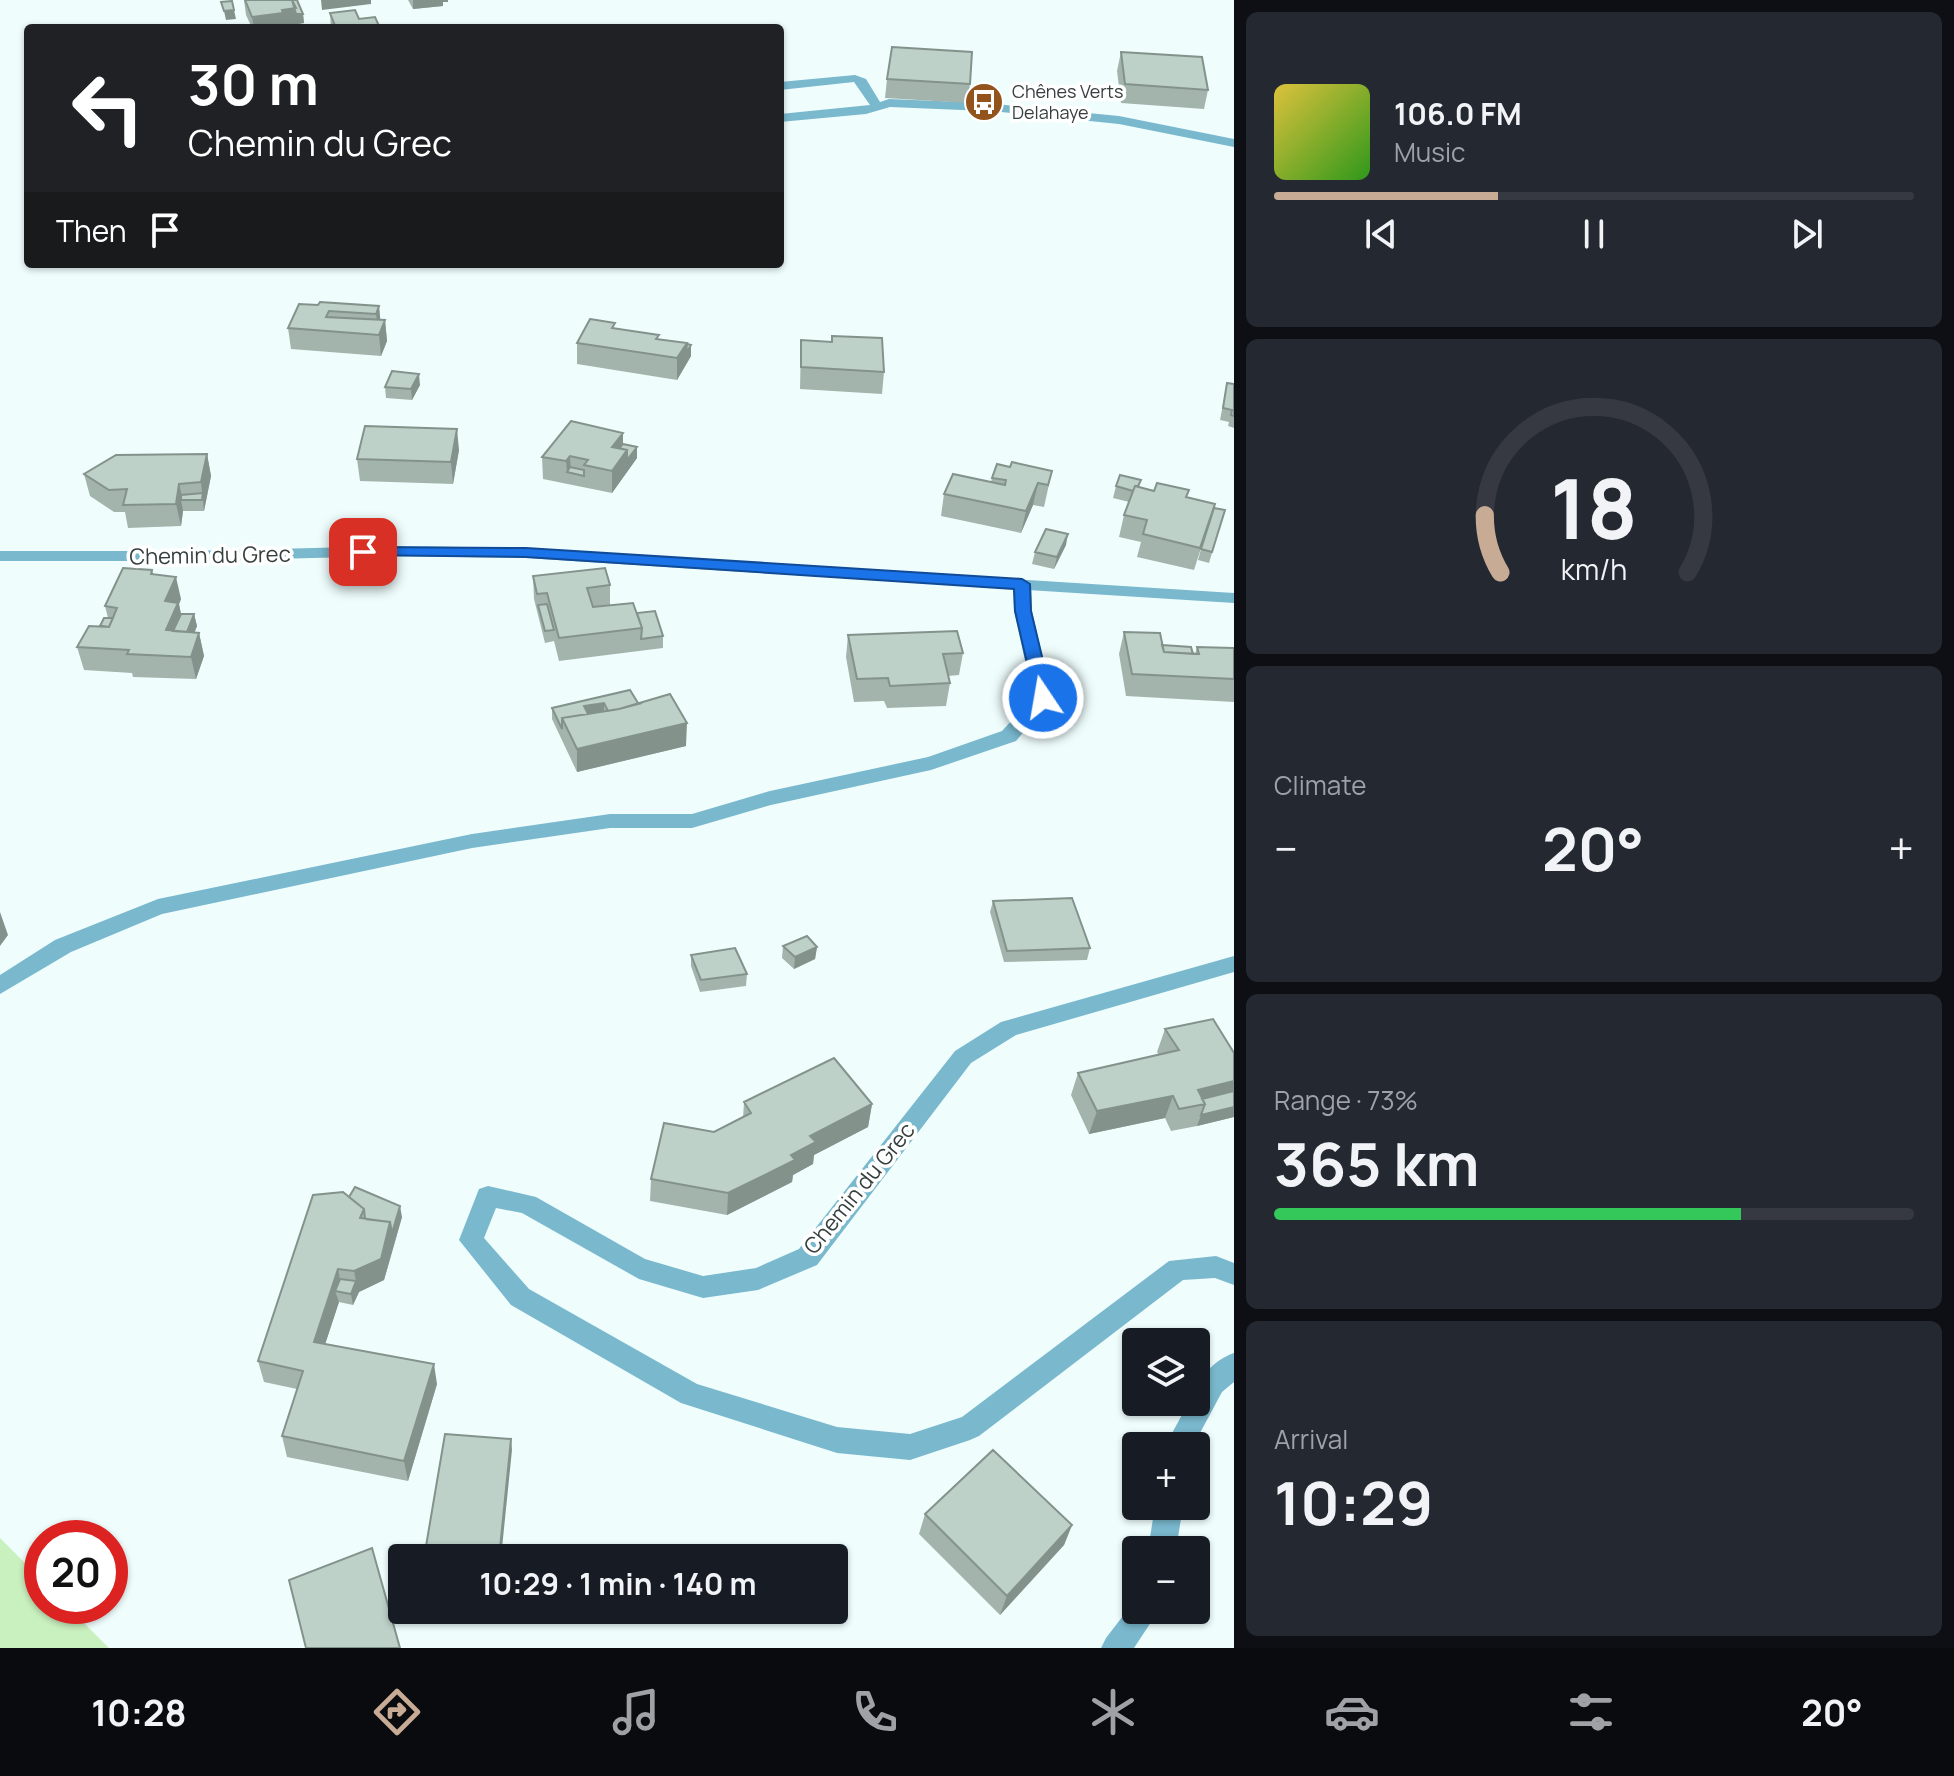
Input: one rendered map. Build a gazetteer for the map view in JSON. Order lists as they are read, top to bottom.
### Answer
{
  "streets": {
    "street": ["Chemin du Grec"]
  },
  "places": {
    "bus stop": ["Chênes Verts Delahaye"]
  },
  "page": {
    "turn": ["30 m", "Chemin du Grec"],
    "song": ["106.0 FM", "Music"],
    "then": "Then",
    "tile": [
      "Climate",
      ["Range · 73%", "365 km"],
      ["Arrival", "10:29"]
    ],
    "heat": ["−", "20°", "+"],
    "map_buttons": ["+", "−"],
    "limit": "20",
    "trip": "10:29 · 1 min · 140 m",
    "tabs": ["10:28", "20°"],
    "gauge": ["18", "km/h"]
  }
}
